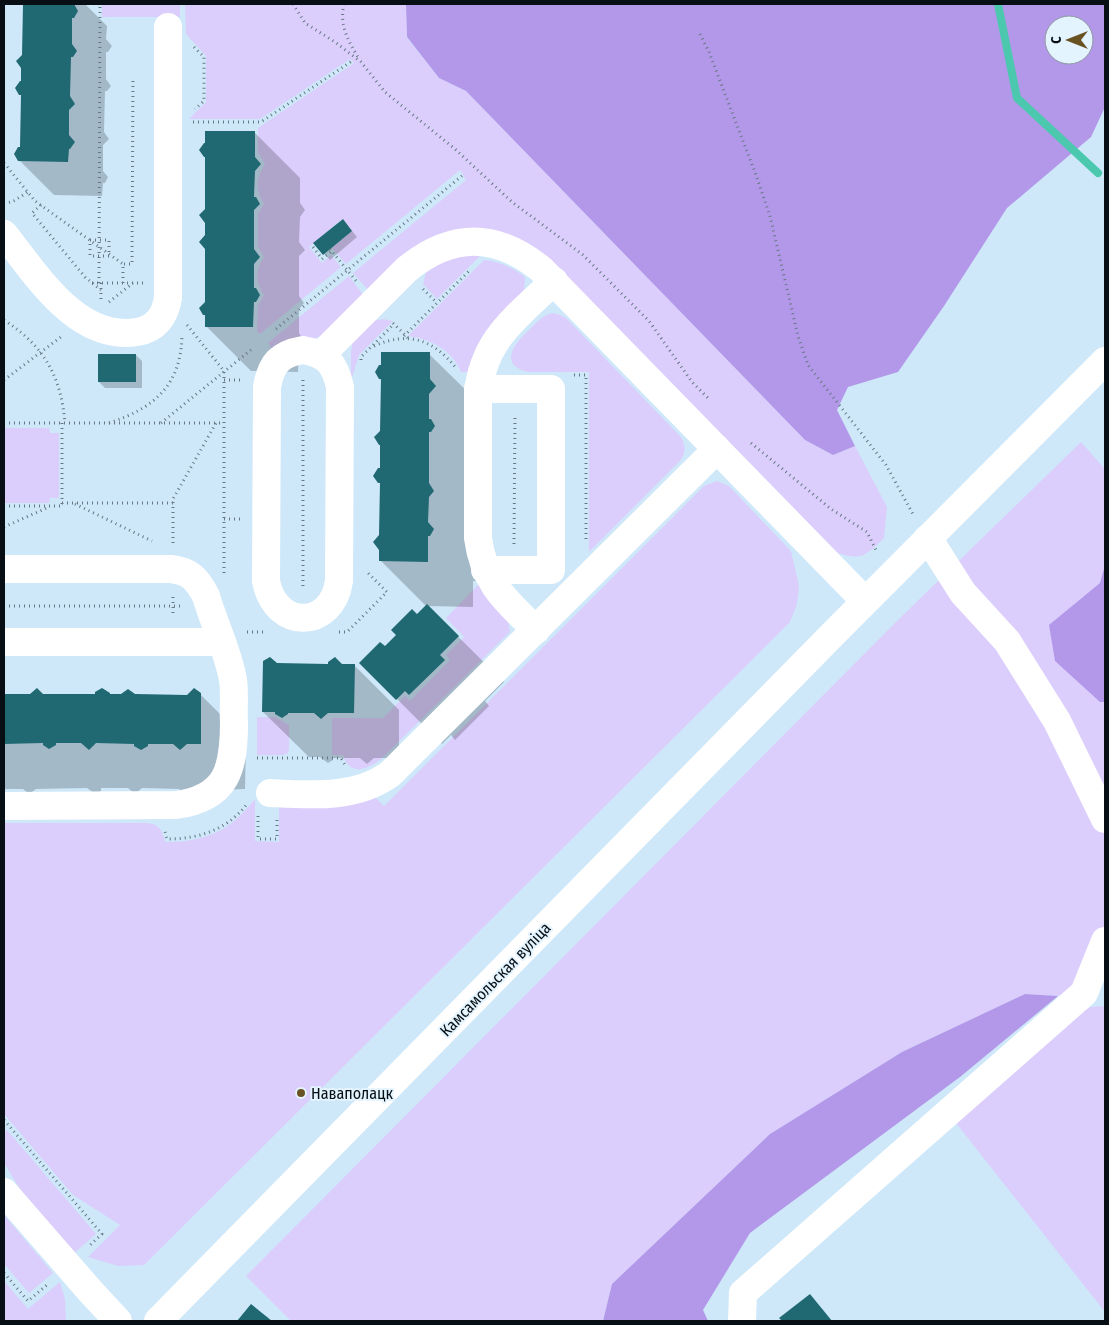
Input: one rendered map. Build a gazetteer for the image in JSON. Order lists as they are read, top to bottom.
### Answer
{
  "streets": {
    "main road": ["Камсамольская вуліца"]
  },
  "places": ["Наваполацк"],
  "north": "left"
}
